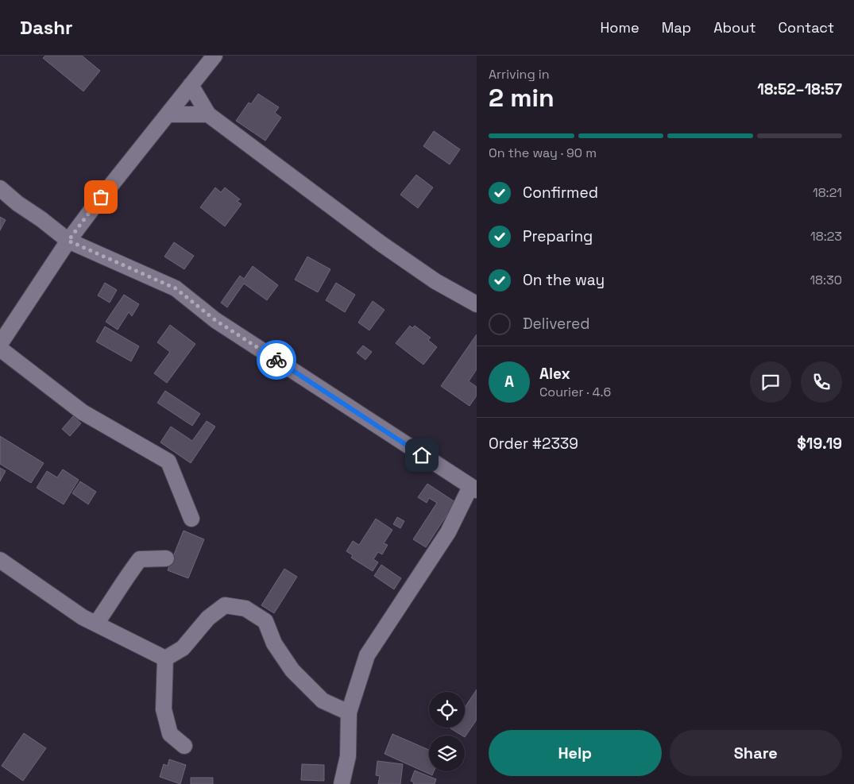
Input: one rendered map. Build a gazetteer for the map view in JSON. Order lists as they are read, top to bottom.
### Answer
{
  "page": {
    "header": "Dashr",
    "nav": [
      "Home",
      "Map",
      "About",
      "Contact"
    ],
    "heading": ["2 min", "Arriving in", "18:52–18:57"],
    "panel": [
      "Alex",
      "Courier · 4.6",
      "Order #2339",
      "$19.19"
    ],
    "bar": "On the way · 90 m",
    "list": [
      ["Confirmed", "18:21"],
      ["Preparing", "18:23"],
      ["On the way", "18:30"],
      "Delivered"
    ],
    "round": "A",
    "buttons": ["Help", "Share"]
  }
}
